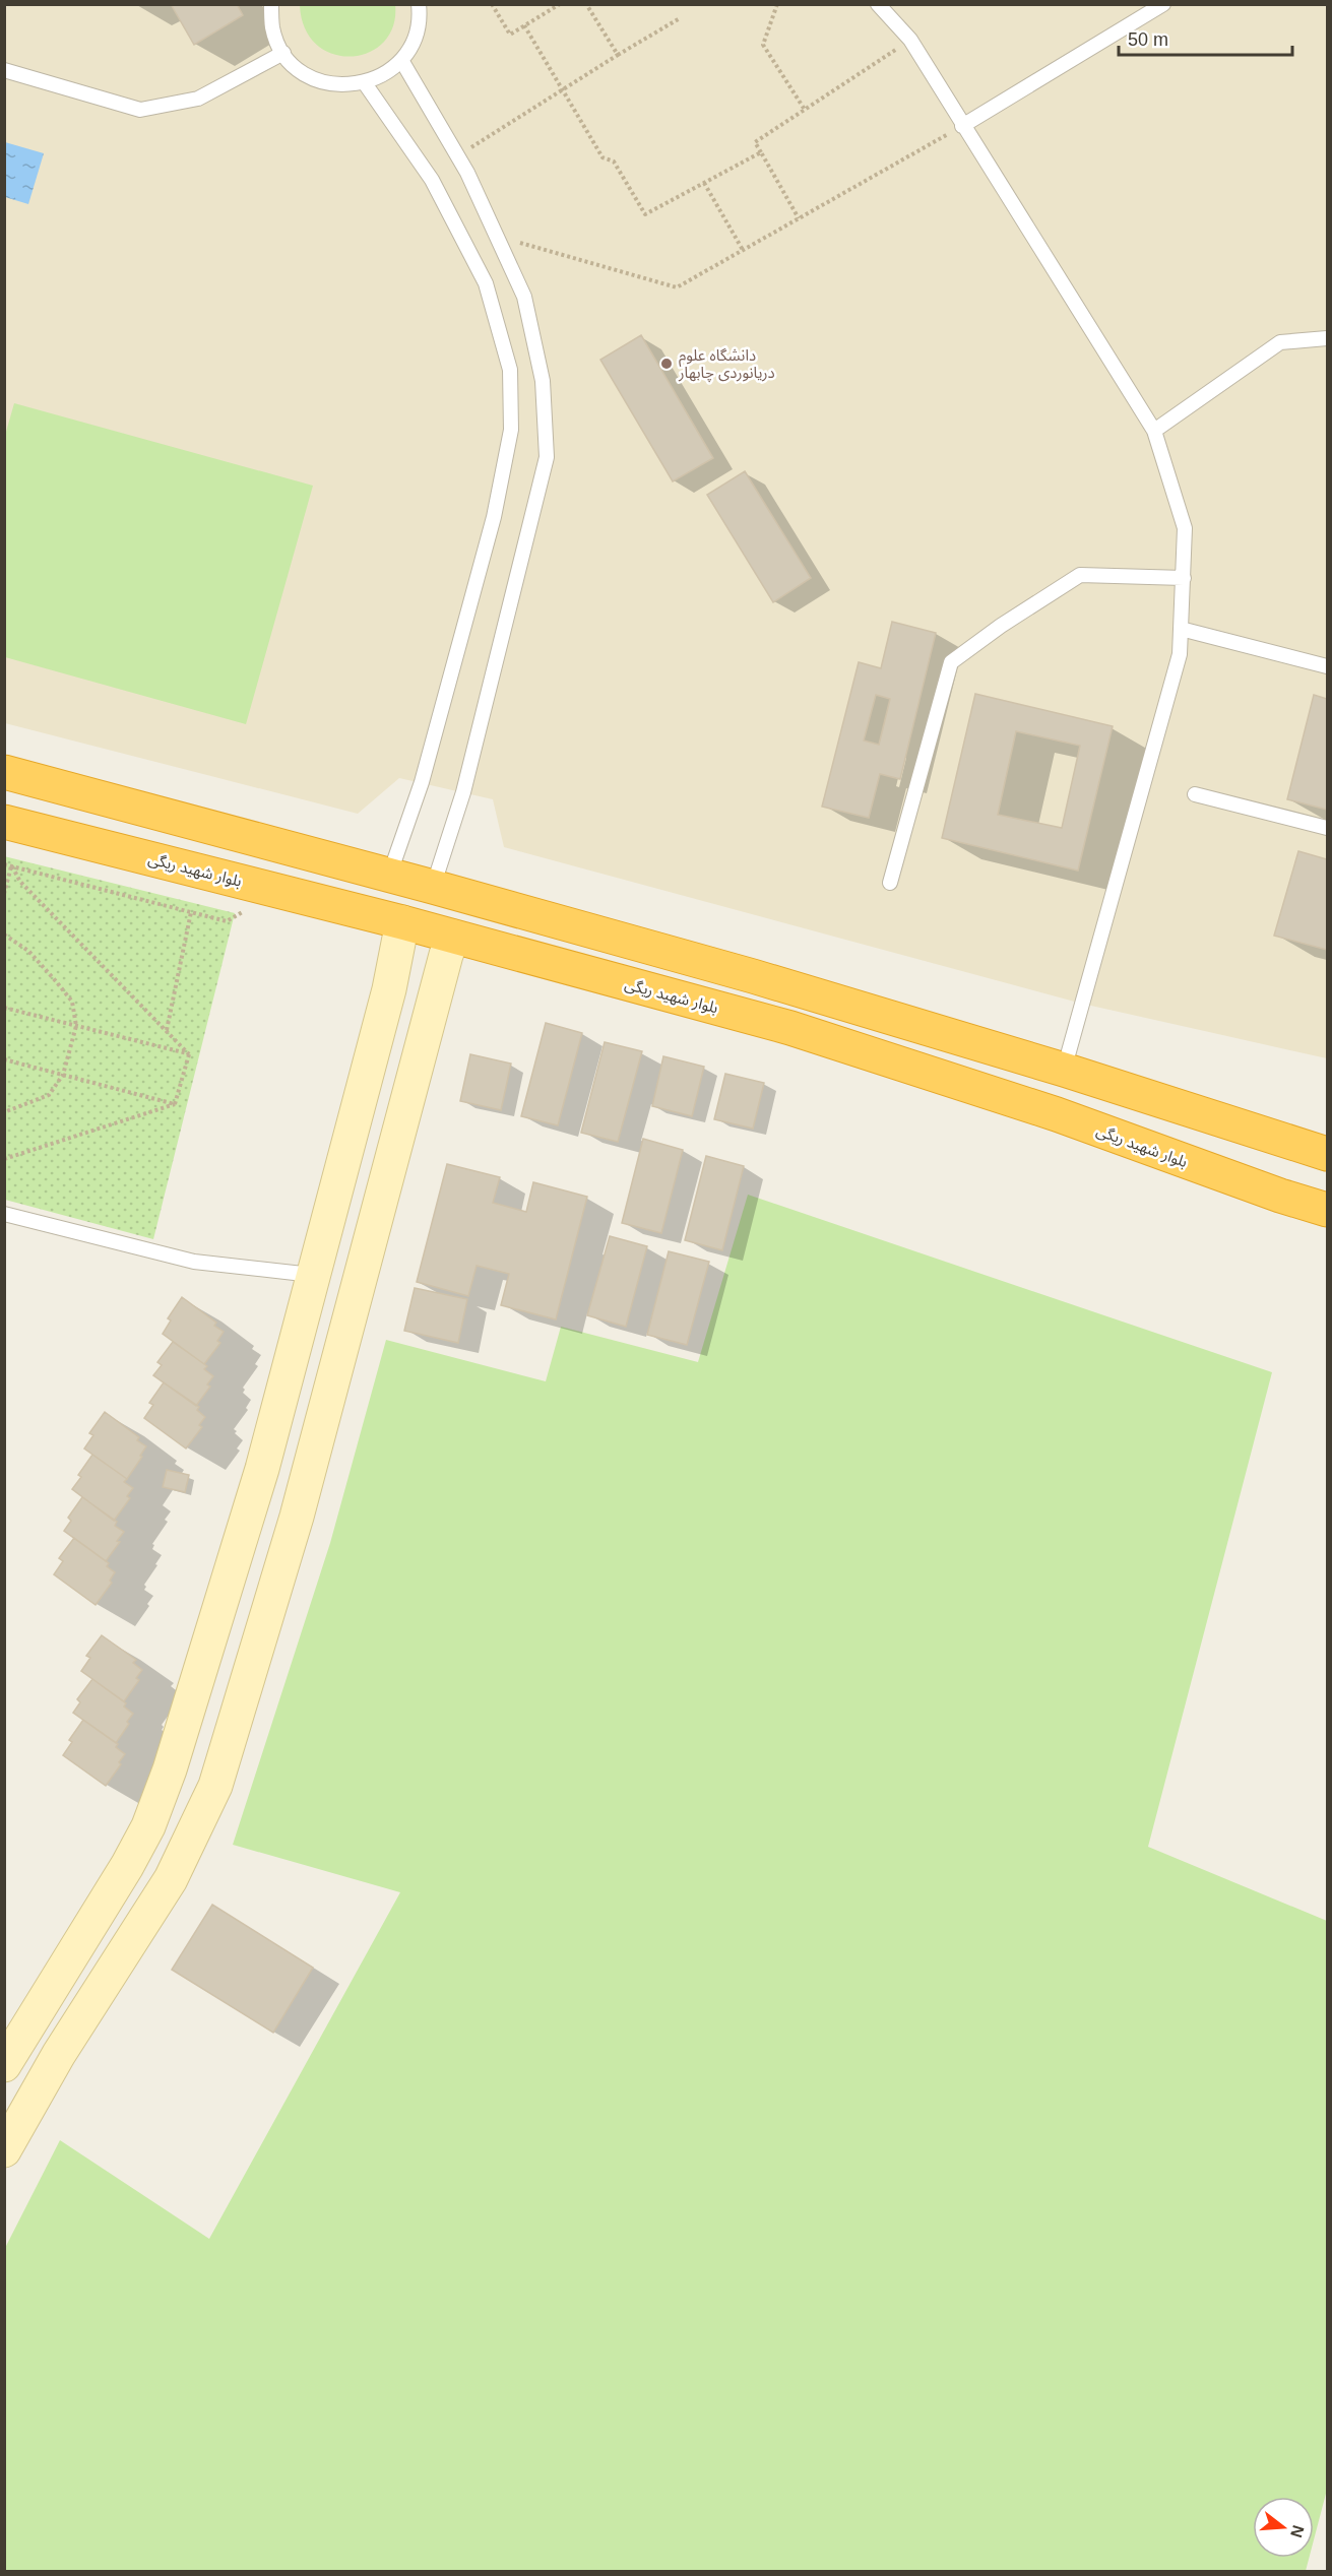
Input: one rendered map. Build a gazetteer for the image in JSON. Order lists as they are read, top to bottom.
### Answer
{
  "streets": {
    "highway": ["بلوار شهید ریگی"]
  },
  "places": ["دانشگاه علوم دریانوردی چابهار"],
  "scale_bar": "50 m",
  "north": "right"
}
